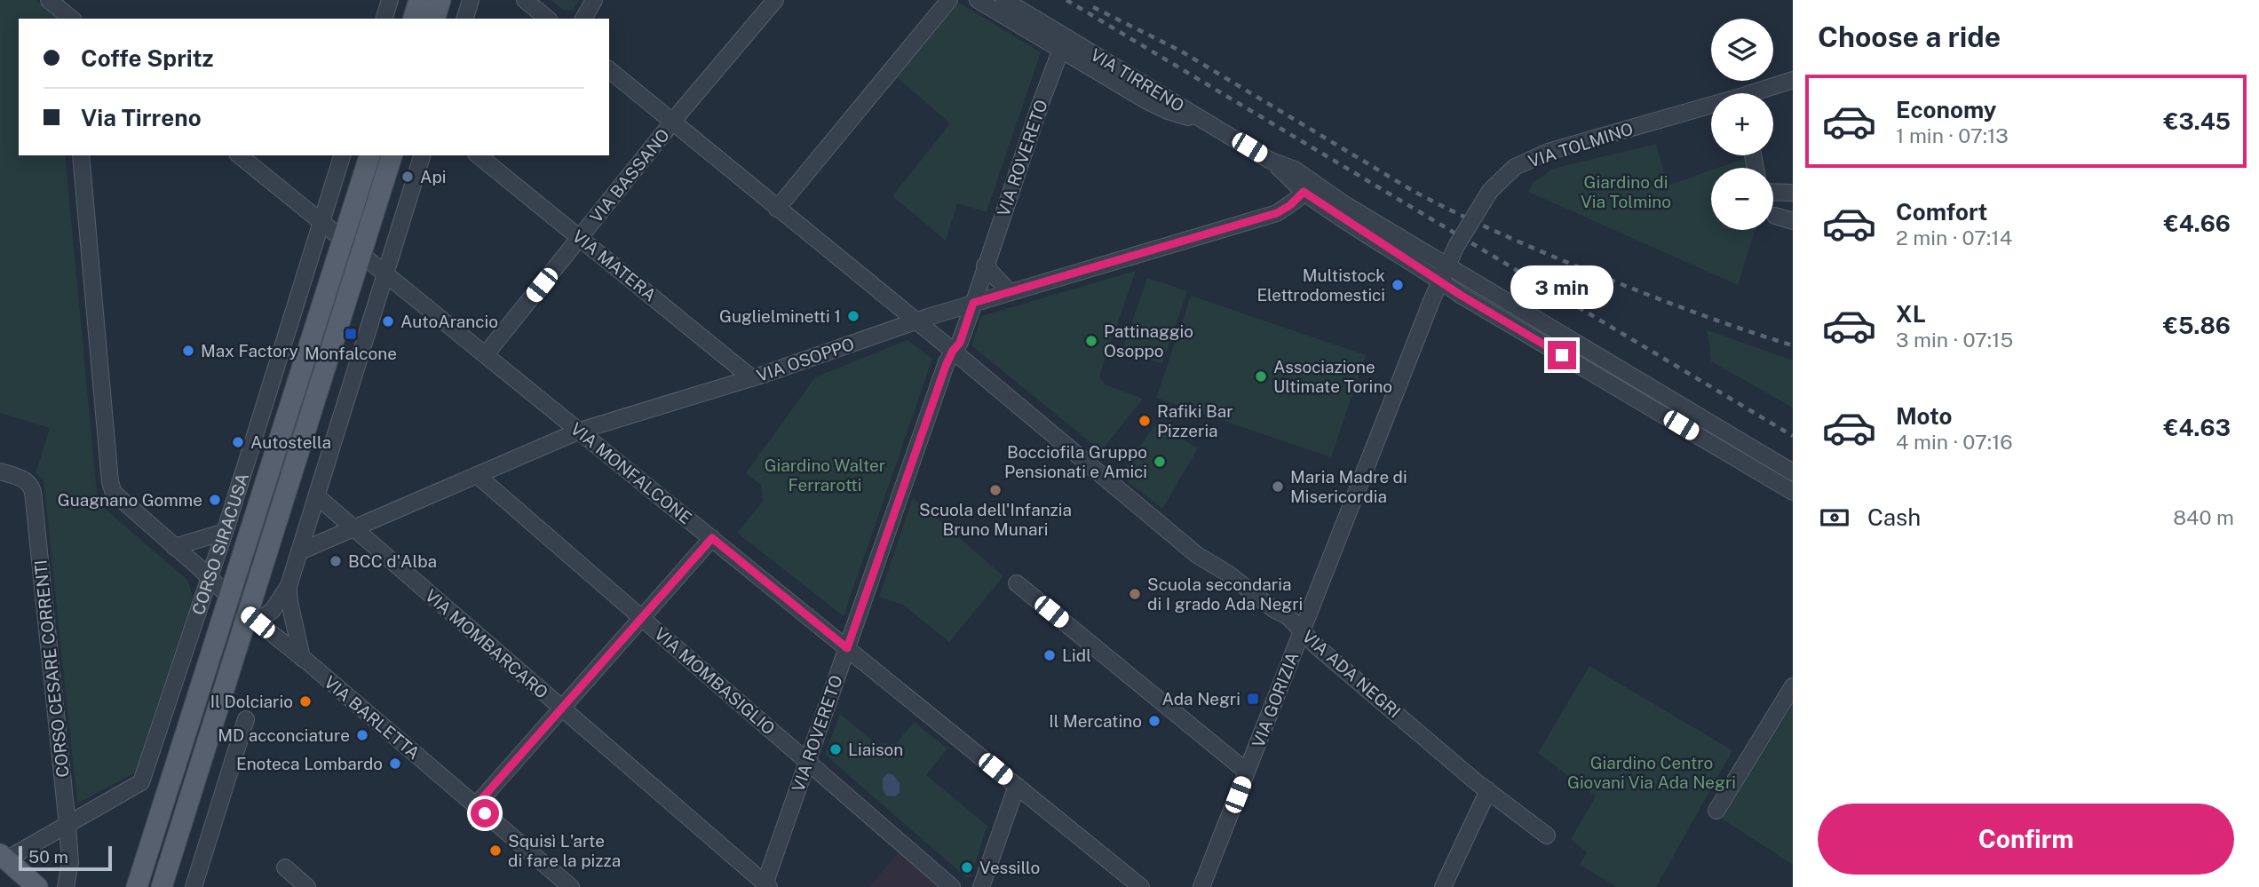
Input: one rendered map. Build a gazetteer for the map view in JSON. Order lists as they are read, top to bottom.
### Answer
{
  "streets": {
    "main road": ["CORSO SIRACUSA"],
    "street": [
      "VIA TIRRENO",
      "VIA TOLMINO",
      "VIA ROVERETO",
      "VIA BASSANO",
      "VIA MATERA",
      "VIA OSOPPO",
      "VIA MONFALCONE",
      "VIA MOMBARCARO",
      "CORSO CESARE CORRENTI",
      "VIA ADA NEGRI",
      "VIA MOMBASIGLIO",
      "VIA GORIZIA",
      "VIA BARLETTA"
    ]
  },
  "crossings": [
    ["VIA TIRRENO", "VIA TOLMINO"],
    ["VIA TIRRENO", "VIA ROVERETO"],
    ["VIA TIRRENO", "VIA OSOPPO"],
    ["VIA TIRRENO", "VIA GORIZIA"],
    ["VIA TOLMINO", "VIA GORIZIA"],
    ["VIA ROVERETO", "VIA OSOPPO"],
    ["VIA ROVERETO", "VIA MONFALCONE"],
    ["VIA ROVERETO", "VIA MOMBARCARO"],
    ["VIA ROVERETO", "VIA ADA NEGRI"],
    ["VIA ROVERETO", "VIA MOMBASIGLIO"],
    ["VIA BASSANO", "VIA MATERA"],
    ["VIA BASSANO", "VIA MONFALCONE"],
    ["VIA BASSANO", "VIA ADA NEGRI"],
    ["VIA MATERA", "VIA OSOPPO"],
    ["VIA OSOPPO", "VIA MONFALCONE"],
    ["VIA OSOPPO", "VIA MOMBARCARO"],
    ["VIA OSOPPO", "VIA ADA NEGRI"],
    ["VIA OSOPPO", "VIA MOMBASIGLIO"],
    ["VIA MONFALCONE", "CORSO SIRACUSA"],
    ["CORSO SIRACUSA", "CORSO CESARE CORRENTI"],
    ["CORSO SIRACUSA", "VIA BARLETTA"],
    ["VIA ADA NEGRI", "VIA GORIZIA"]
  ],
  "parks": ["Giardino di Via Tolmino", "Giardino Walter Ferrarotti", "Giardino Centro Giovani Via Ada Negri"],
  "places": {
    "other": [
      "Api",
      "Multistock Elettrodomestici",
      "Guglielminetti 1",
      "AutoArancio",
      "Pattinaggio Osoppo",
      "Max Factory",
      "Associazione Ultimate Torino",
      "Rafiki Bar Pizzeria",
      "Autostella",
      "Bocciofila Gruppo Pensionati e Amici",
      "Maria Madre di Misericordia",
      "Scuola dell'Infanzia Bruno Munari",
      "Guagnano Gomme",
      "BCC d'Alba",
      "Scuola secondaria di I grado Ada Negri",
      "Lidl",
      "Il Dolciario",
      "Il Mercatino",
      "MD acconciature",
      "Liaison",
      "Enoteca Lombardo",
      "Squisì L'arte di fare la pizza",
      "Vessillo"
    ],
    "transit": ["Monfalcone", "Ada Negri"]
  },
  "scale_bar": "50 m",
  "page": {
    "heading": "Choose a ride",
    "map_buttons": ["+", "−"],
    "banner": ["Coffe Spritz", "Via Tirreno"],
    "list": [
      {
        "name": "Economy",
        "note": "1 min · 07:13",
        "value": "€3.45"
      },
      {
        "name": "Comfort",
        "note": "2 min · 07:14",
        "value": "€4.66"
      },
      {
        "name": "XL",
        "note": "3 min · 07:15",
        "value": "€5.86"
      },
      {
        "name": "Moto",
        "note": "4 min · 07:16",
        "value": "€4.63"
      }
    ],
    "bubble": "3 min",
    "pay": ["Cash", "840 m"],
    "buttons": "Confirm",
    "scale": "50 m"
  }
}
